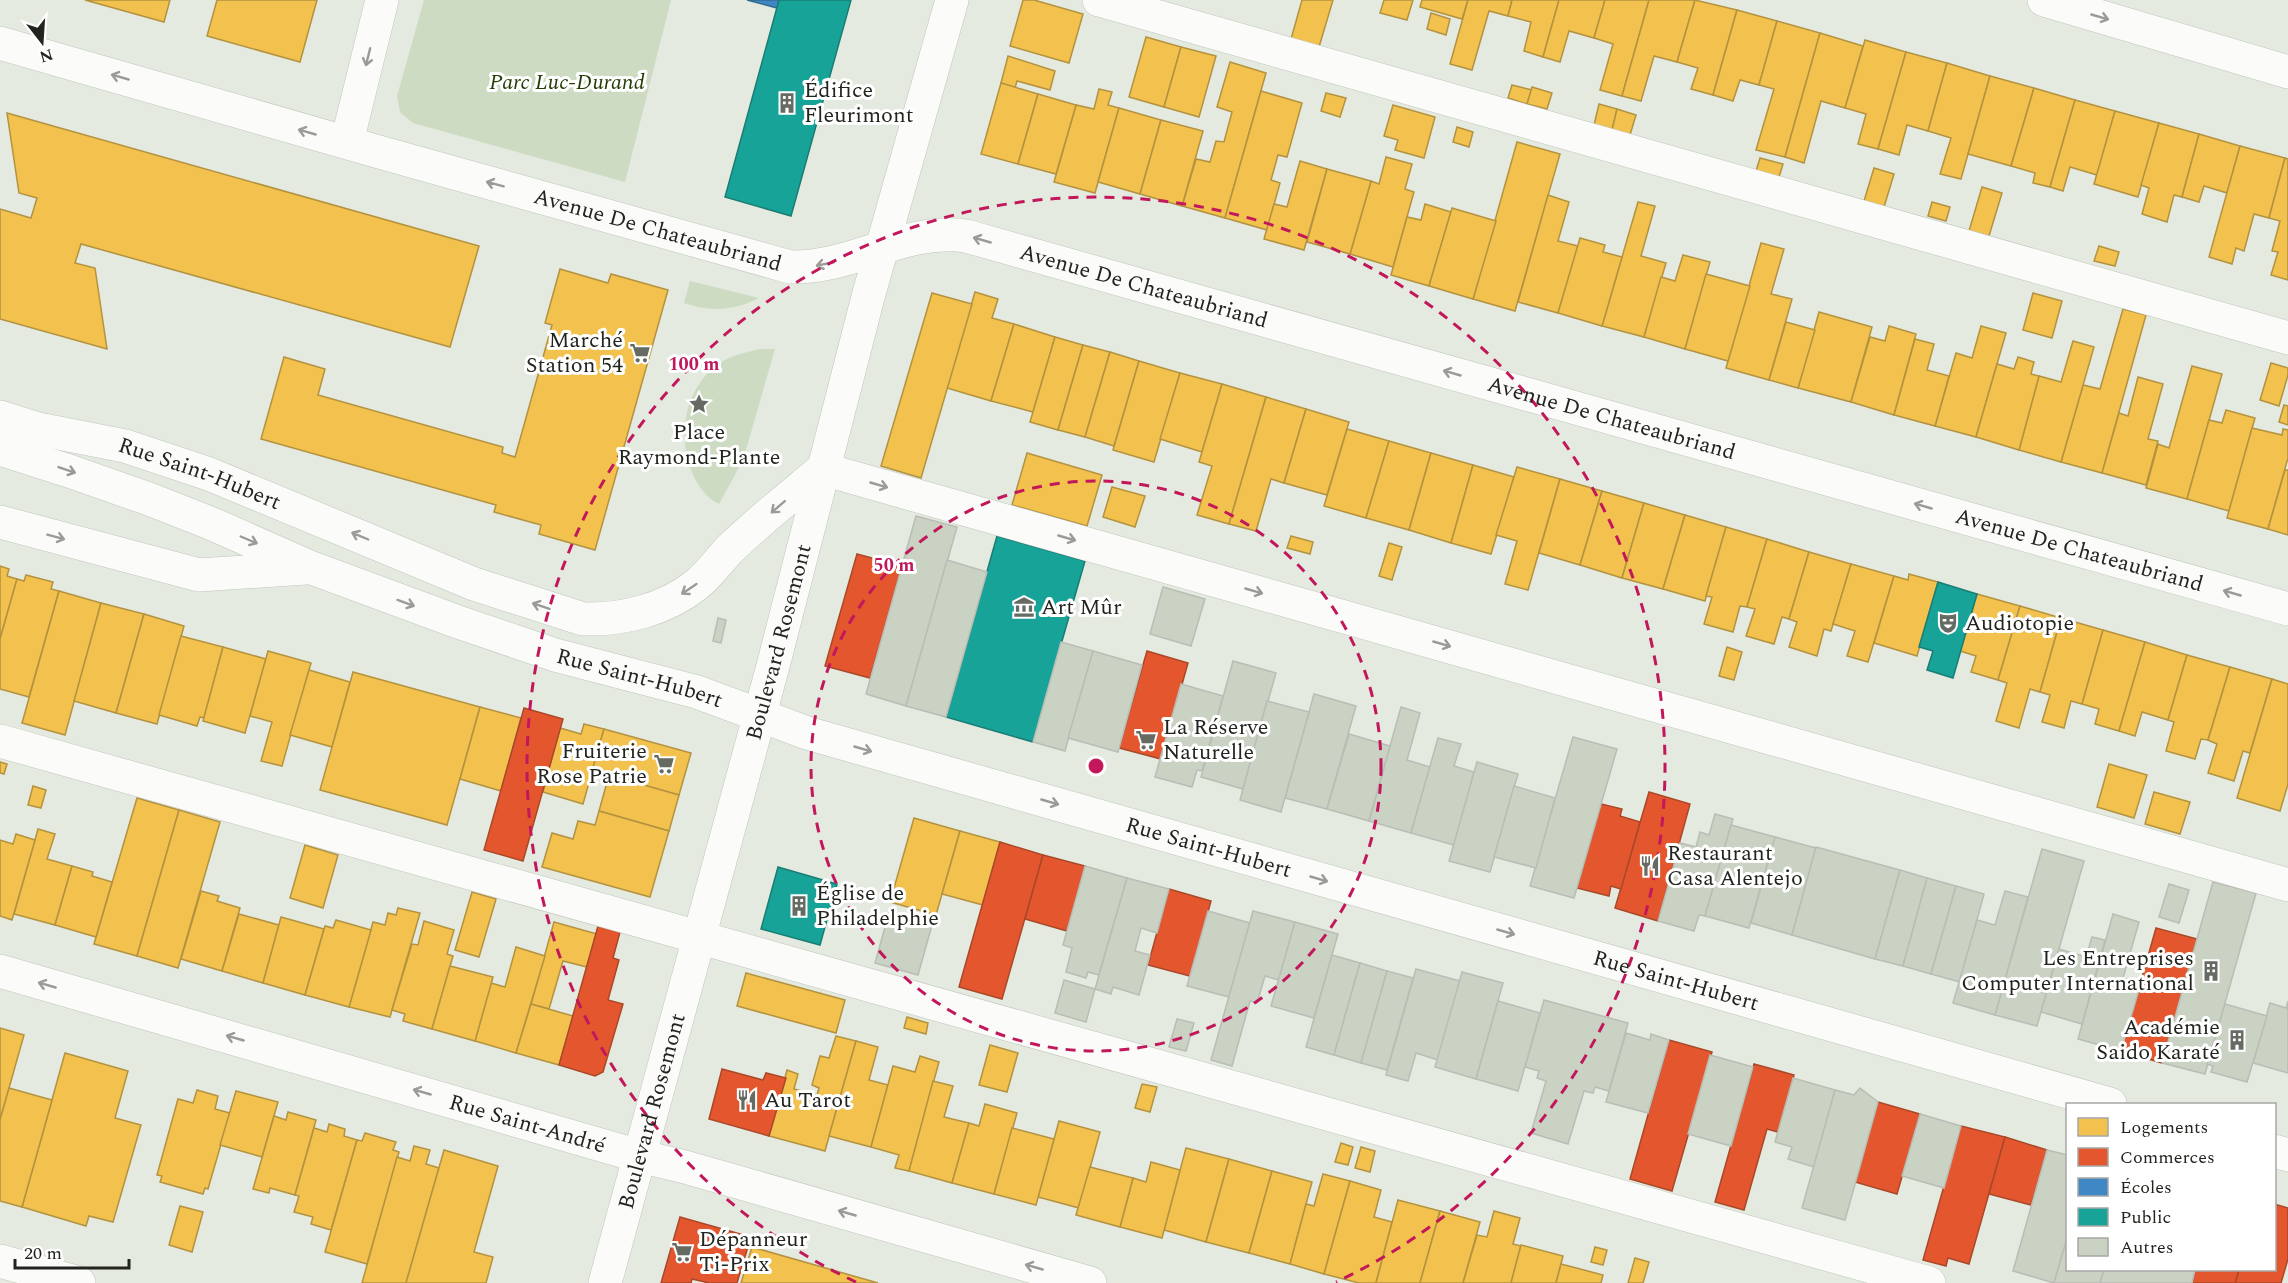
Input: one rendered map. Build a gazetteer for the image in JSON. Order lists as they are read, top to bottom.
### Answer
{
  "streets": {
    "street": [
      "Avenue De Chateaubriand",
      "Rue Saint-Hubert",
      "Boulevard Rosemont",
      "Rue Saint-André"
    ]
  },
  "crossings": [
    ["Avenue De Chateaubriand", "Boulevard Rosemont"],
    ["Rue Saint-Hubert", "Boulevard Rosemont"],
    ["Boulevard Rosemont", "Rue Saint-André"]
  ],
  "parks": ["Parc Luc-Durand"],
  "places": {
    "building": [
      "Édifice Fleurimont",
      "Église de Philadelphie",
      "Les Entreprises Computer International",
      "Académie Saido Karaté"
    ],
    "supermarket": [
      "Marché Station 54",
      "La Réserve Naturelle",
      "Fruiterie Rose Patrie",
      "Dépanneur Ti-Prix"
    ],
    "place": ["Place Raymond-Plante"],
    "museum": ["Art Mûr"],
    "theatre": ["Audiotopie"],
    "restaurant": ["Restaurant Casa Alentejo", "Au Tarot"]
  },
  "legend": [
    "Logements",
    "Commerces",
    "Écoles",
    "Public",
    "Autres"
  ],
  "scale_bar": "20 m",
  "north": "bottom",
  "rings": ["100 m", "50 m"]
}
